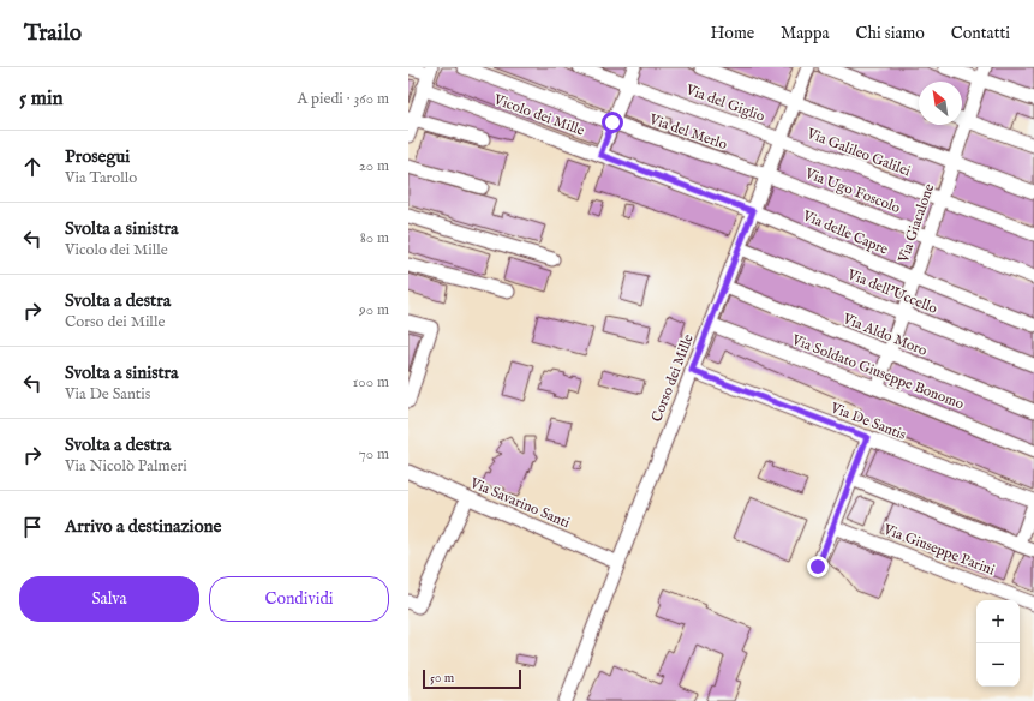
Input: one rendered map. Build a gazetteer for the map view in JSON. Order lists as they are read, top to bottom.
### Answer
{
  "streets": {
    "street": [
      "Via del Giglio",
      "Vicolo dei Mille",
      "Via del Merlo",
      "Via Galileo Galilei",
      "Via Ugo Foscolo",
      "Via Giacalone",
      "Via delle Capre",
      "Via dell'Uccello",
      "Via Aldo Moro",
      "Via Soldato Giuseppe Bonomo",
      "Corso dei Mille",
      "Via De Santis",
      "Via Savarino Santi",
      "Via Giuseppe Parini"
    ]
  },
  "crossings": [
    ["Via del Giglio", "Via Galileo Galilei"],
    ["Via del Giglio", "Corso dei Mille"],
    ["Vicolo dei Mille", "Via delle Capre"],
    ["Vicolo dei Mille", "Corso dei Mille"],
    ["Via del Merlo", "Via Ugo Foscolo"],
    ["Via del Merlo", "Corso dei Mille"],
    ["Via Galileo Galilei", "Via Giacalone"],
    ["Via Galileo Galilei", "Corso dei Mille"],
    ["Via Ugo Foscolo", "Via Giacalone"],
    ["Via Ugo Foscolo", "Corso dei Mille"],
    ["Via Giacalone", "Via delle Capre"],
    ["Via Giacalone", "Via dell'Uccello"],
    ["Via Giacalone", "Via Aldo Moro"],
    ["Via Giacalone", "Via Soldato Giuseppe Bonomo"],
    ["Via delle Capre", "Corso dei Mille"],
    ["Via dell'Uccello", "Corso dei Mille"],
    ["Via Aldo Moro", "Corso dei Mille"],
    ["Via Soldato Giuseppe Bonomo", "Corso dei Mille"],
    ["Corso dei Mille", "Via De Santis"],
    ["Corso dei Mille", "Via Savarino Santi"]
  ],
  "scale_bar": "50 m",
  "north": "top left",
  "page": {
    "header": "Trailo",
    "nav": [
      "Home",
      "Mappa",
      "Chi siamo",
      "Contatti"
    ],
    "heading": ["5 min", "A piedi · 360 m"],
    "list": [
      ["Prosegui", "Via Tarollo", "20 m"],
      ["Svolta a sinistra", "Vicolo dei Mille", "80 m"],
      ["Svolta a destra", "Corso dei Mille", "90 m"],
      ["Svolta a sinistra", "Via De Santis", "100 m"],
      ["Svolta a destra", "Via Nicolò Palmeri", "70 m"],
      "Arrivo a destinazione"
    ],
    "buttons": ["Salva", "Condividi"],
    "map_buttons": ["+", "−"],
    "scale": "50 m"
  }
}
